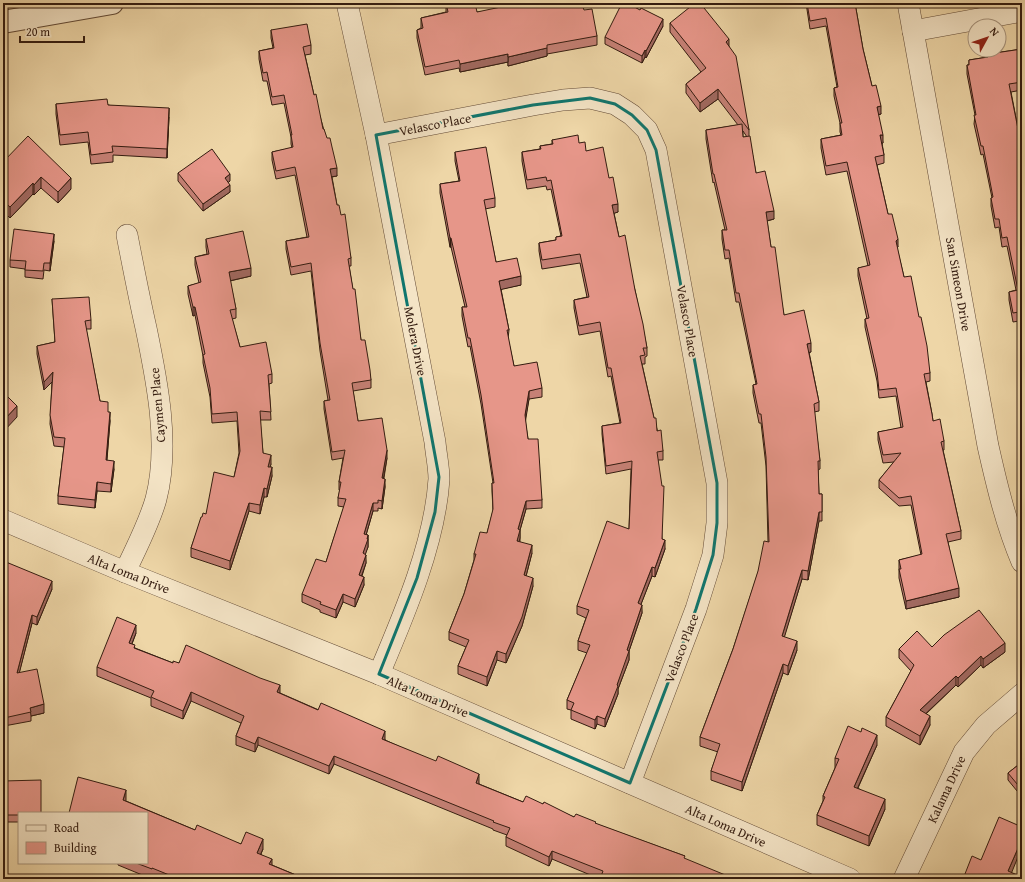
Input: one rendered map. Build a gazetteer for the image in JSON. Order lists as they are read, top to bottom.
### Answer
{
  "streets": {
    "street": [
      "Velasco Place",
      "San Simeon Drive",
      "Molera Drive",
      "Caymen Place",
      "Alta Loma Drive",
      "Kalama Drive"
    ]
  },
  "crossings": [
    ["Velasco Place", "Molera Drive"],
    ["Velasco Place", "Alta Loma Drive"],
    ["Molera Drive", "Alta Loma Drive"],
    ["Caymen Place", "Alta Loma Drive"]
  ],
  "legend": ["Road", "Building"],
  "scale_bar": "20 m",
  "north": "top right"
}
